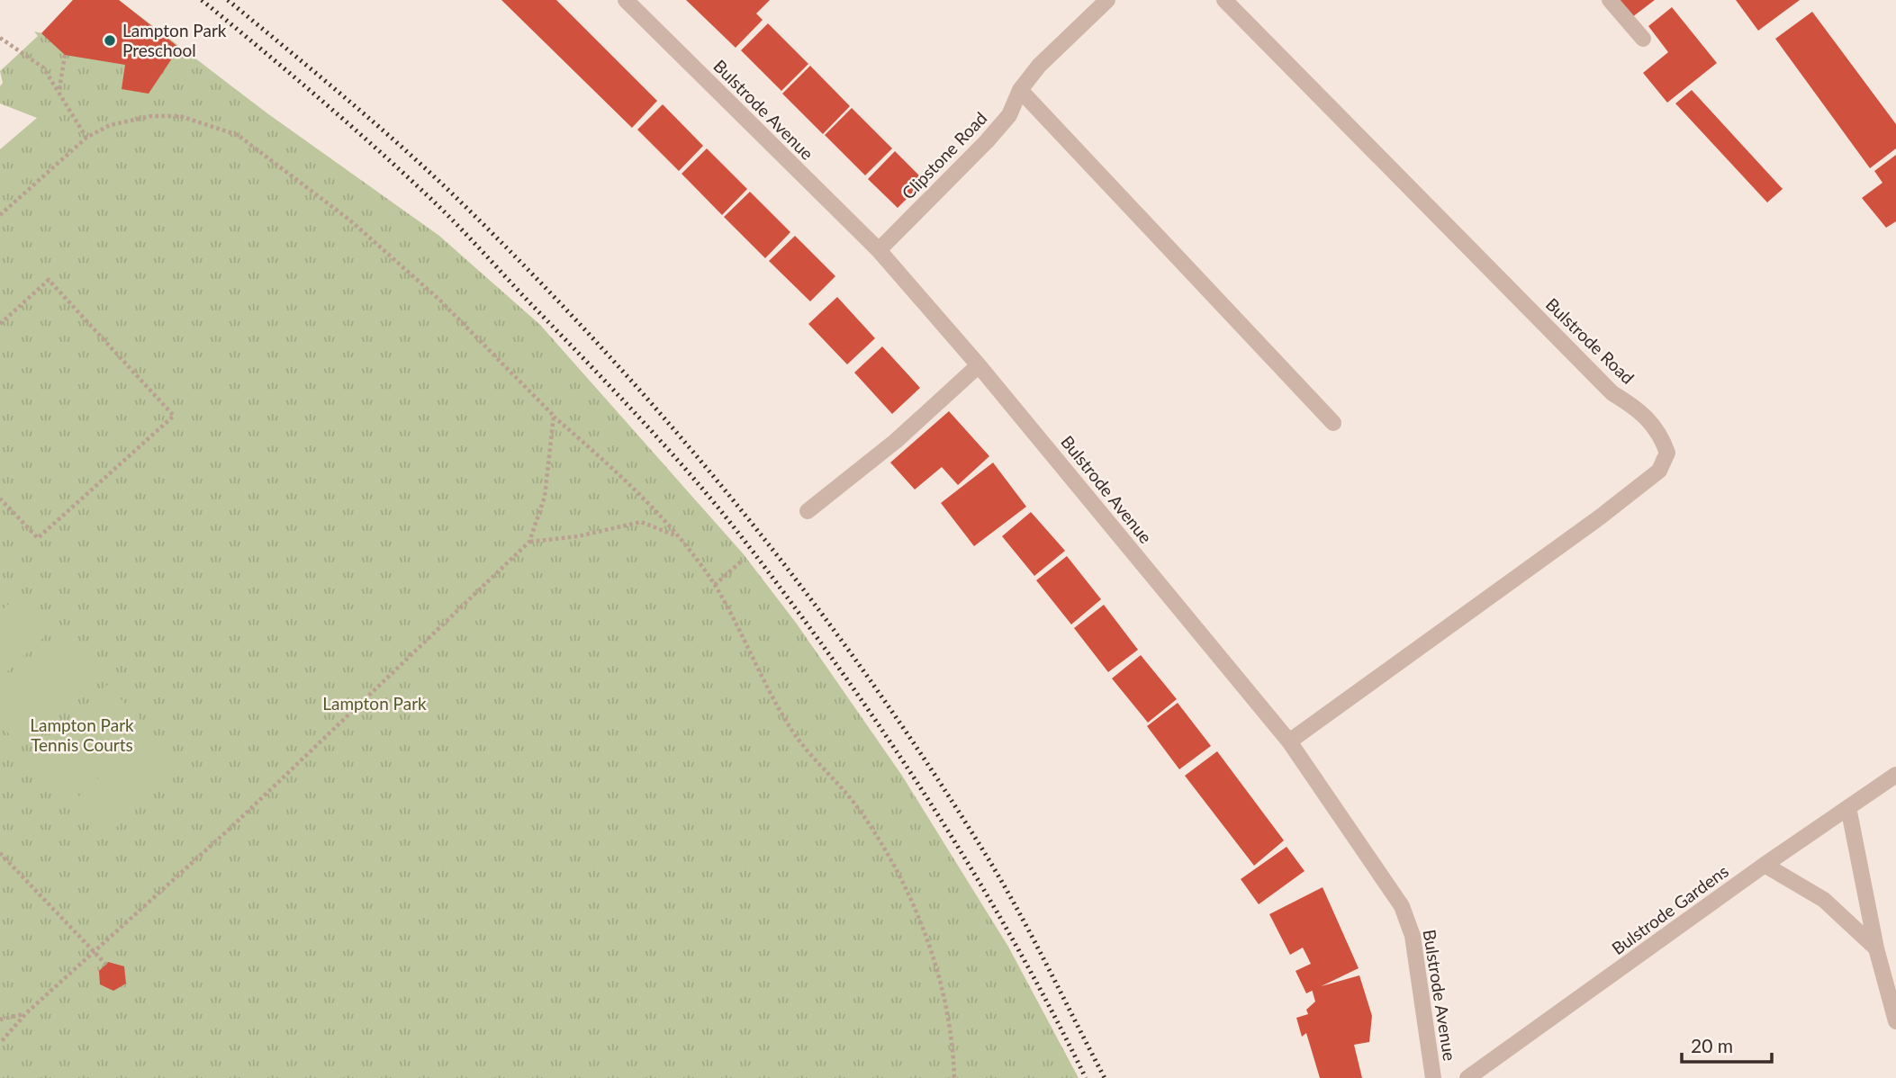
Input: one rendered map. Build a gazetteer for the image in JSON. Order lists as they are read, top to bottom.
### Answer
{
  "streets": {
    "street": [
      "Bulstrode Avenue",
      "Clipstone Road",
      "Bulstrode Road",
      "Bulstrode Gardens"
    ]
  },
  "crossings": [
    ["Bulstrode Avenue", "Clipstone Road"],
    ["Bulstrode Avenue", "Bulstrode Road"]
  ],
  "parks": ["Lampton Park", "Lampton Park Tennis Courts"],
  "places": ["Lampton Park Preschool"],
  "scale_bar": "20 m"
}
